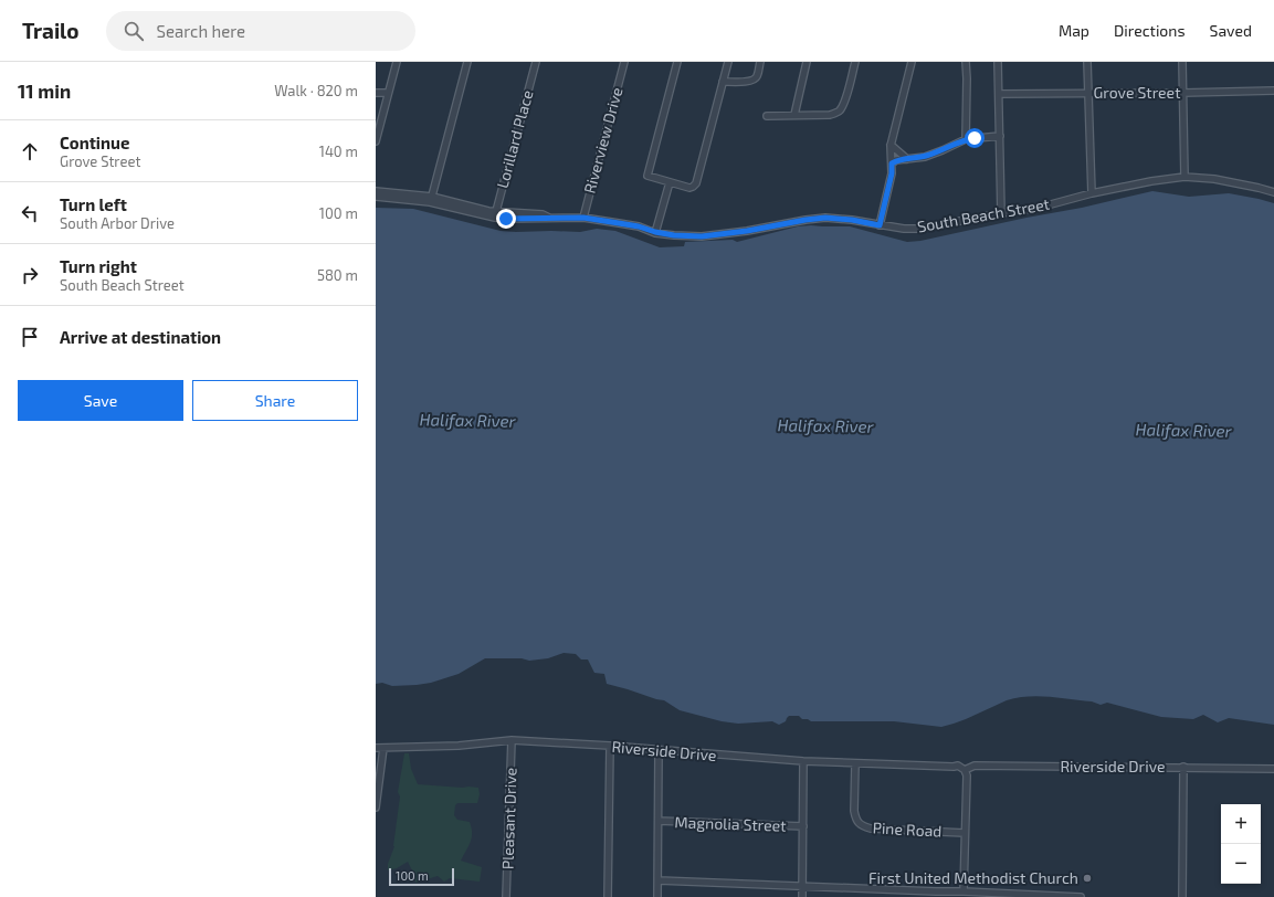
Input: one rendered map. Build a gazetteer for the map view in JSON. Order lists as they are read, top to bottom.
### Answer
{
  "streets": {
    "street": [
      "Grove Street",
      "Lorillard Place",
      "Riverview Drive",
      "South Beach Street",
      "Riverside Drive",
      "Pleasant Drive",
      "Magnolia Street",
      "Pine Road"
    ]
  },
  "crossings": [
    ["Lorillard Place", "South Beach Street"],
    ["Riverview Drive", "South Beach Street"],
    ["Riverside Drive", "Pleasant Drive"],
    ["Riverside Drive", "Pine Road"]
  ],
  "water": ["Halifax River"],
  "places": ["First United Methodist Church"],
  "scale_bar": "100 m",
  "page": {
    "header": "Trailo",
    "search": "Search here",
    "nav": ["Map", "Directions", "Saved"],
    "heading": ["11 min", "Walk · 820 m"],
    "list": [
      ["Continue", "Grove Street", "140 m"],
      ["Turn left", "South Arbor Drive", "100 m"],
      ["Turn right", "South Beach Street", "580 m"],
      "Arrive at destination"
    ],
    "buttons": ["Save", "Share"],
    "map_buttons": ["+", "−"],
    "scale": "100 m"
  }
}
